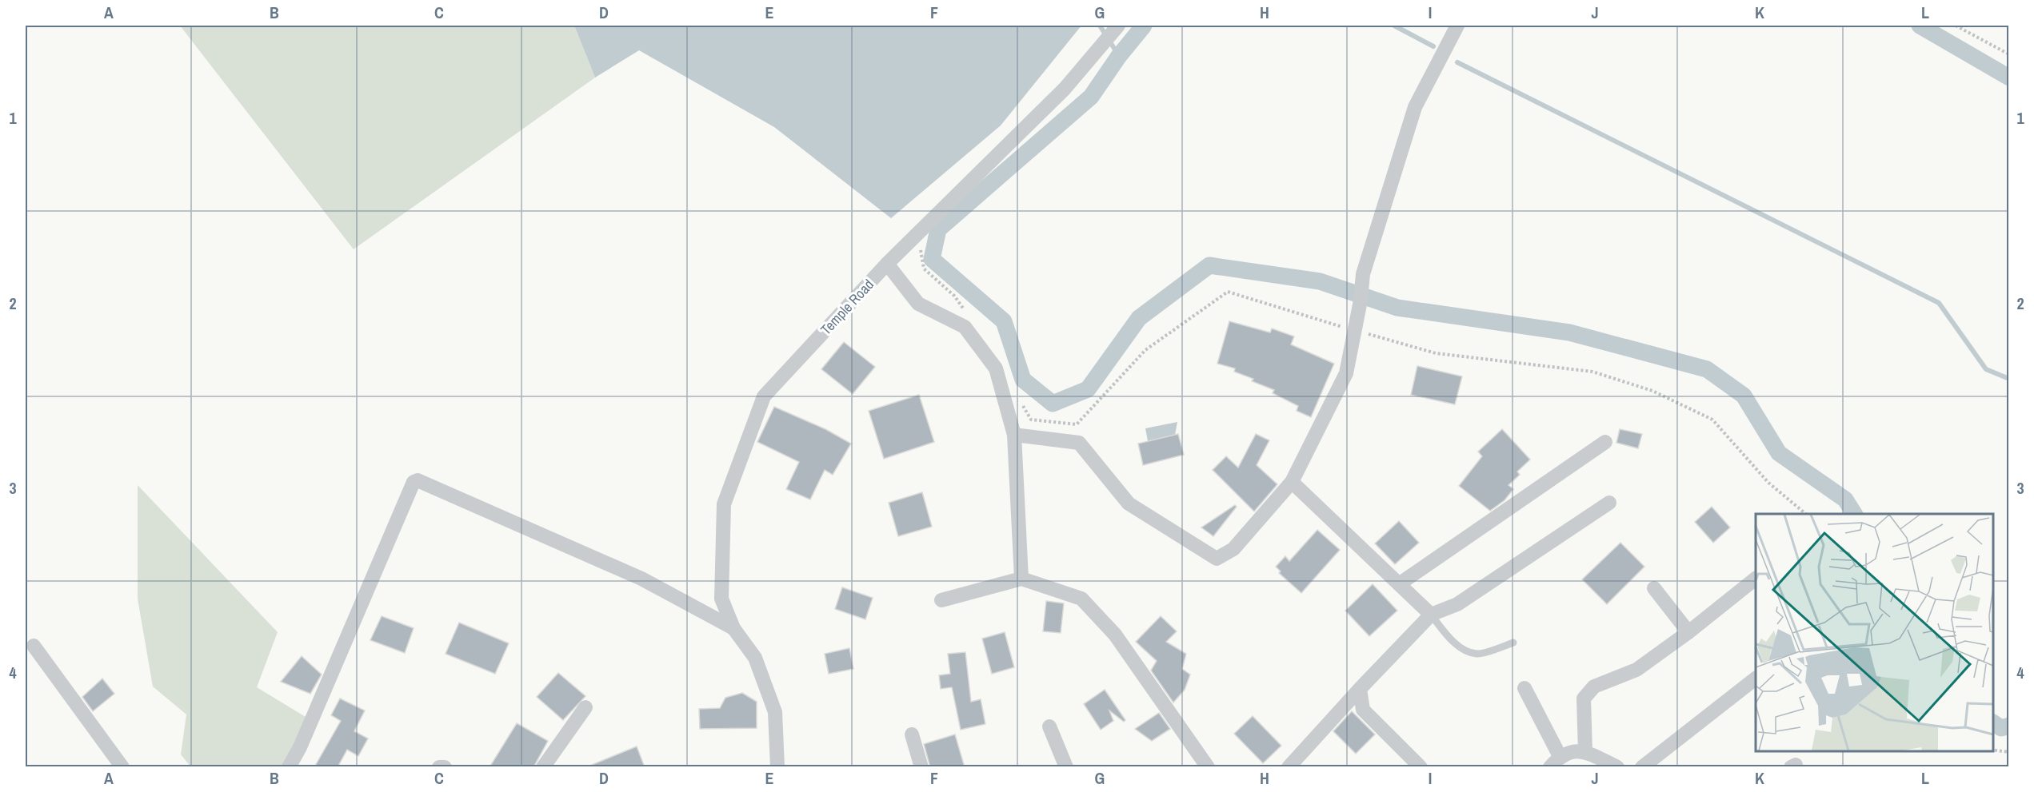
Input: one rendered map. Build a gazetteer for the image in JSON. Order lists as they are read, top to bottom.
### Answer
{
  "streets": {
    "street": ["Temple Road"]
  },
  "grid": {
    "columns": [
      "A",
      "B",
      "C",
      "D",
      "E",
      "F",
      "G",
      "H",
      "I",
      "J",
      "K",
      "L"
    ],
    "rows": [
      "1",
      "2",
      "3",
      "4"
    ]
  }
}
